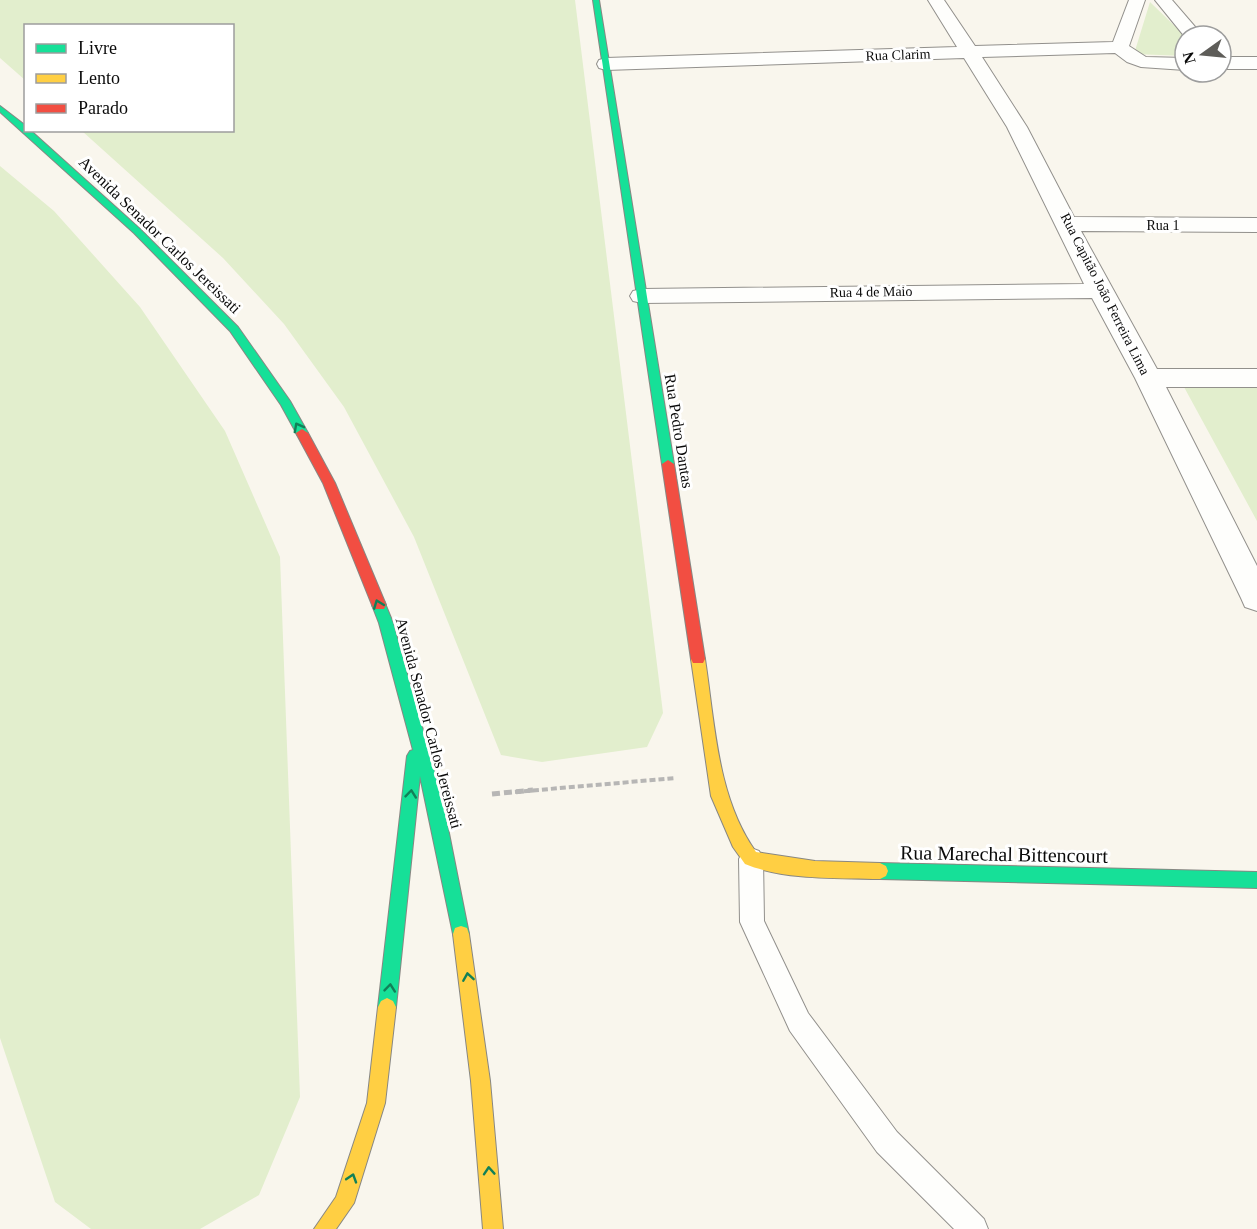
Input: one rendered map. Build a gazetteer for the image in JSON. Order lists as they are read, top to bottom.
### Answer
{
  "streets": {
    "main road": ["Avenida Senador Carlos Jereissati", "Rua Pedro Dantas", "Rua Marechal Bittencourt"],
    "street": [
      "Rua Clarim",
      "Rua 1",
      "Rua 4 de Maio",
      "Rua Capitão João Ferreira Lima"
    ]
  },
  "crossings": [
    ["Rua Clarim", "Rua Capitão João Ferreira Lima"],
    ["Rua Clarim", "Rua Pedro Dantas"],
    ["Rua 1", "Rua Capitão João Ferreira Lima"],
    ["Rua 4 de Maio", "Rua Capitão João Ferreira Lima"],
    ["Rua 4 de Maio", "Rua Pedro Dantas"],
    ["Rua Pedro Dantas", "Rua Marechal Bittencourt"]
  ],
  "one_way": ["Avenida Senador Carlos Jereissati"],
  "legend": ["Livre", "Lento", "Parado"],
  "north": "left"
}
